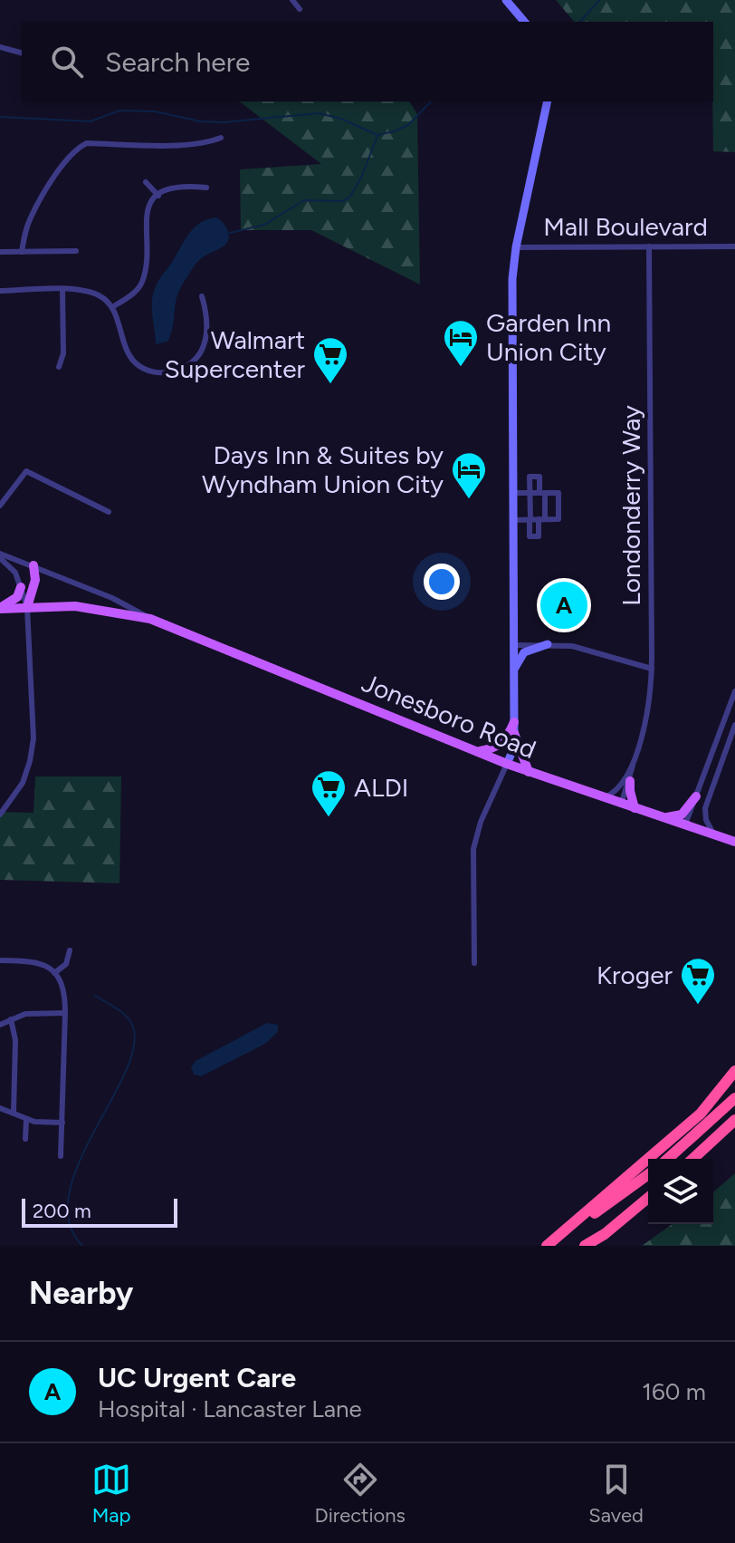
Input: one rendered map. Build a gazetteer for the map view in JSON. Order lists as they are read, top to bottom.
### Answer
{
  "streets": {
    "main road": ["Jonesboro Road"],
    "street": ["Mall Boulevard", "Londonderry Way"]
  },
  "crossings": [
    ["Mall Boulevard", "Londonderry Way"],
    ["Londonderry Way", "Jonesboro Road"]
  ],
  "places": {
    "hotel": ["Garden Inn Union City", "Days Inn & Suites by Wyndham Union City"],
    "supermarket": ["Walmart Supercenter", "ALDI", "Kroger"]
  },
  "scale_bar": "200 m",
  "page": {
    "search": "Search here",
    "pins": "A",
    "scale": "200 m",
    "heading": "Nearby",
    "list": [
      {
        "mark": "A",
        "name": "UC Urgent Care",
        "note": "Hospital · Lancaster Lane",
        "value": "160 m"
      }
    ],
    "nav": ["Map", "Directions", "Saved"]
  }
}
